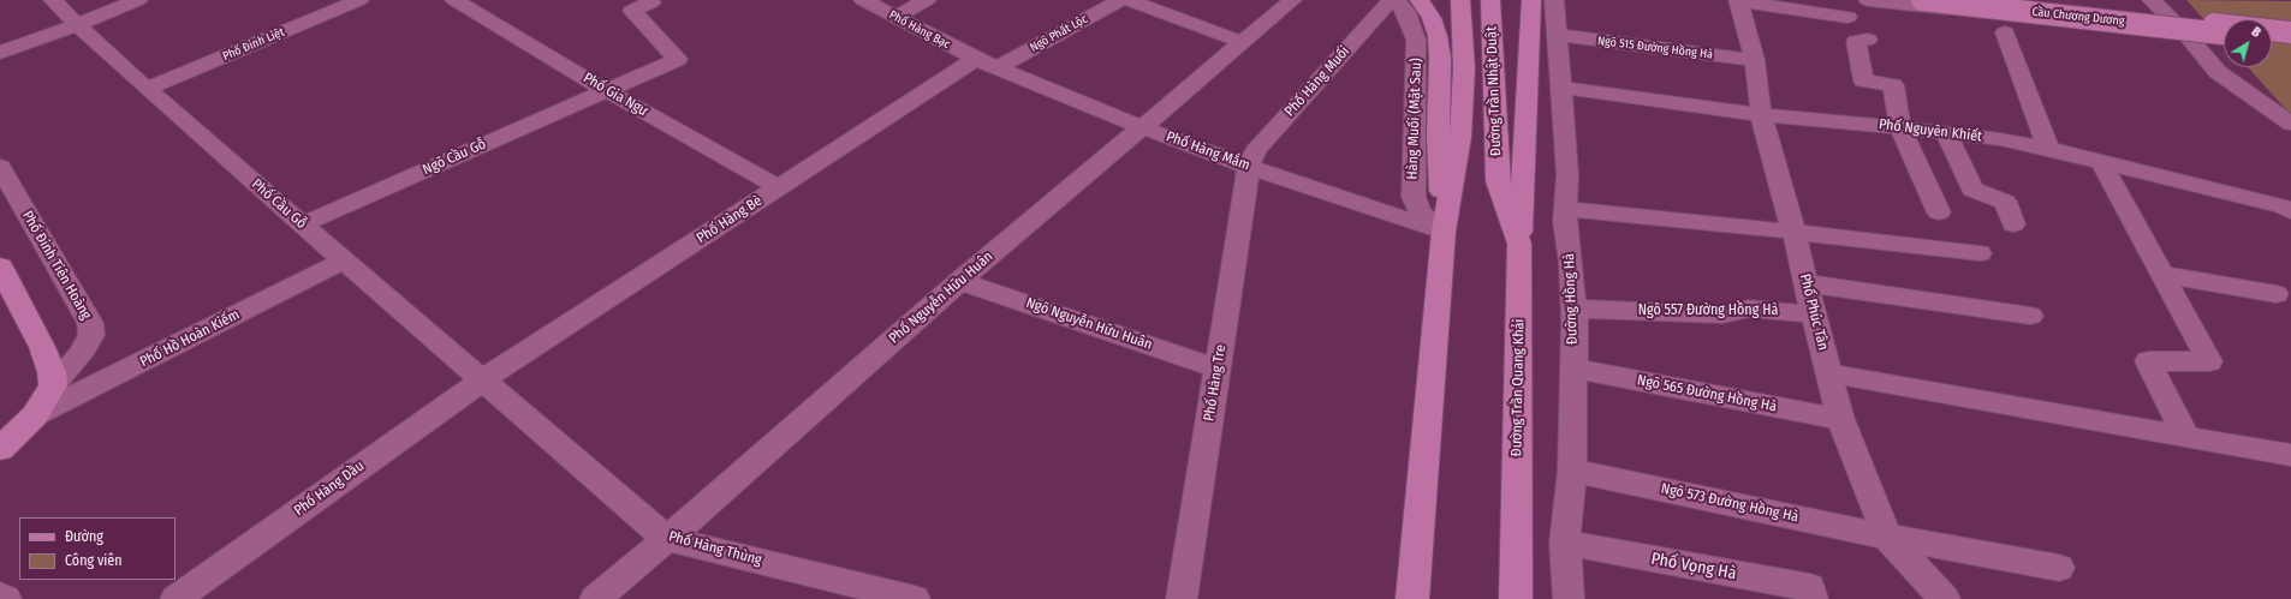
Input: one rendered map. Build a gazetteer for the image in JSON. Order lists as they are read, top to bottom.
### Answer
{
  "streets": {
    "main road": [
      "Cầu Chương Dương",
      "Đường Trần Nhật Duật",
      "Phố Đinh Tiên Hoàng",
      "Đường Trần Quang Khải"
    ],
    "street": [
      "Phố Hàng Bạc",
      "Ngõ Phất Lộc",
      "Phố Đinh Liệt",
      "Ngõ 515 Đường Hồng Hà",
      "Phố Hàng Muối",
      "Phố Gia Ngư",
      "Hàng Muối (Mặt Sau)",
      "Phố Nguyên Khiết",
      "Phố Hàng Mắm",
      "Ngõ Cầu Gỗ",
      "Phố Cầu Gỗ",
      "Phố Hàng Bè",
      "Phố Nguyễn Hữu Huân",
      "Đường Hồng Hà",
      "Ngõ 557 Đường Hồng Hà",
      "Phố Phúc Tân",
      "Ngõ Nguyễn Hữu Huân",
      "Phố Hồ Hoàn Kiếm",
      "Phố Hàng Tre",
      "Ngõ 565 Đường Hồng Hà",
      "Phố Hàng Dầu",
      "Ngõ 573 Đường Hồng Hà",
      "Phố Hàng Thùng",
      "Phố Vọng Hà"
    ]
  },
  "crossings": [
    ["Phố Hàng Bạc", "Phố Hàng Mắm"],
    ["Phố Hàng Bạc", "Phố Hàng Bè"],
    ["Ngõ Phất Lộc", "Phố Hàng Mắm"],
    ["Phố Đinh Liệt", "Phố Cầu Gỗ"],
    ["Ngõ 515 Đường Hồng Hà", "Đường Hồng Hà"],
    ["Ngõ 515 Đường Hồng Hà", "Phố Phúc Tân"],
    ["Phố Hàng Muối", "Phố Hàng Mắm"],
    ["Phố Hàng Muối", "Phố Hàng Tre"],
    ["Đường Trần Nhật Duật", "Hàng Muối (Mặt Sau)"],
    ["Đường Trần Nhật Duật", "Phố Hàng Mắm"],
    ["Đường Trần Nhật Duật", "Đường Trần Quang Khải"],
    ["Phố Gia Ngư", "Ngõ Cầu Gỗ"],
    ["Phố Gia Ngư", "Phố Hàng Bè"],
    ["Hàng Muối (Mặt Sau)", "Phố Hàng Mắm"],
    ["Phố Nguyên Khiết", "Đường Hồng Hà"],
    ["Phố Nguyên Khiết", "Phố Phúc Tân"],
    ["Phố Hàng Mắm", "Phố Hàng Bè"],
    ["Phố Hàng Mắm", "Phố Nguyễn Hữu Huân"],
    ["Phố Hàng Mắm", "Phố Hàng Tre"],
    ["Ngõ Cầu Gỗ", "Phố Cầu Gỗ"],
    ["Phố Cầu Gỗ", "Phố Hàng Bè"],
    ["Phố Cầu Gỗ", "Phố Hồ Hoàn Kiếm"],
    ["Phố Cầu Gỗ", "Phố Hàng Dầu"],
    ["Phố Cầu Gỗ", "Phố Hàng Thùng"],
    ["Phố Hàng Bè", "Phố Hàng Dầu"],
    ["Phố Hàng Bè", "Phố Hàng Thùng"],
    ["Phố Đinh Tiên Hoàng", "Phố Hồ Hoàn Kiếm"],
    ["Phố Nguyễn Hữu Huân", "Ngõ Nguyễn Hữu Huân"],
    ["Phố Nguyễn Hữu Huân", "Phố Hàng Thùng"],
    ["Đường Hồng Hà", "Ngõ 557 Đường Hồng Hà"],
    ["Đường Hồng Hà", "Ngõ 565 Đường Hồng Hà"],
    ["Đường Hồng Hà", "Ngõ 573 Đường Hồng Hà"],
    ["Đường Hồng Hà", "Phố Vọng Hà"],
    ["Ngõ 557 Đường Hồng Hà", "Phố Phúc Tân"],
    ["Phố Phúc Tân", "Ngõ 565 Đường Hồng Hà"],
    ["Phố Phúc Tân", "Ngõ 573 Đường Hồng Hà"],
    ["Ngõ Nguyễn Hữu Huân", "Phố Hàng Tre"],
    ["Phố Hàng Dầu", "Phố Hàng Thùng"]
  ],
  "legend": ["Đường", "Công viên"],
  "north": "top right"
}
